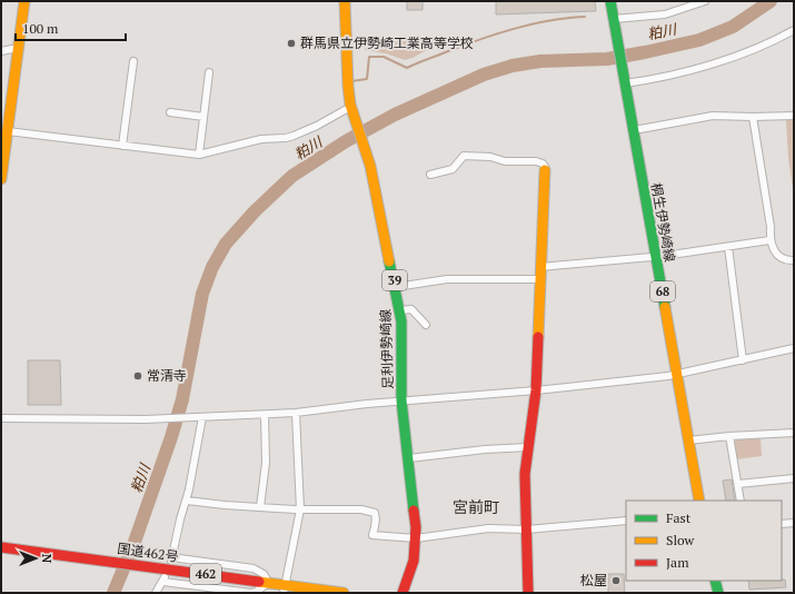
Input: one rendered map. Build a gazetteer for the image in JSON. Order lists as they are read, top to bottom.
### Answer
{
  "streets": {
    "main road": [
      "桐生伊勢崎線",
      "39",
      "68",
      "足利伊勢崎線",
      "国道462号",
      "462"
    ]
  },
  "districts": ["宮前町"],
  "water": ["粕川"],
  "places": ["群馬県立伊勢崎工業高等学校", "常清寺", "松屋"],
  "legend": ["Fast", "Slow", "Jam"],
  "scale_bar": "100 m",
  "north": "right"
}
